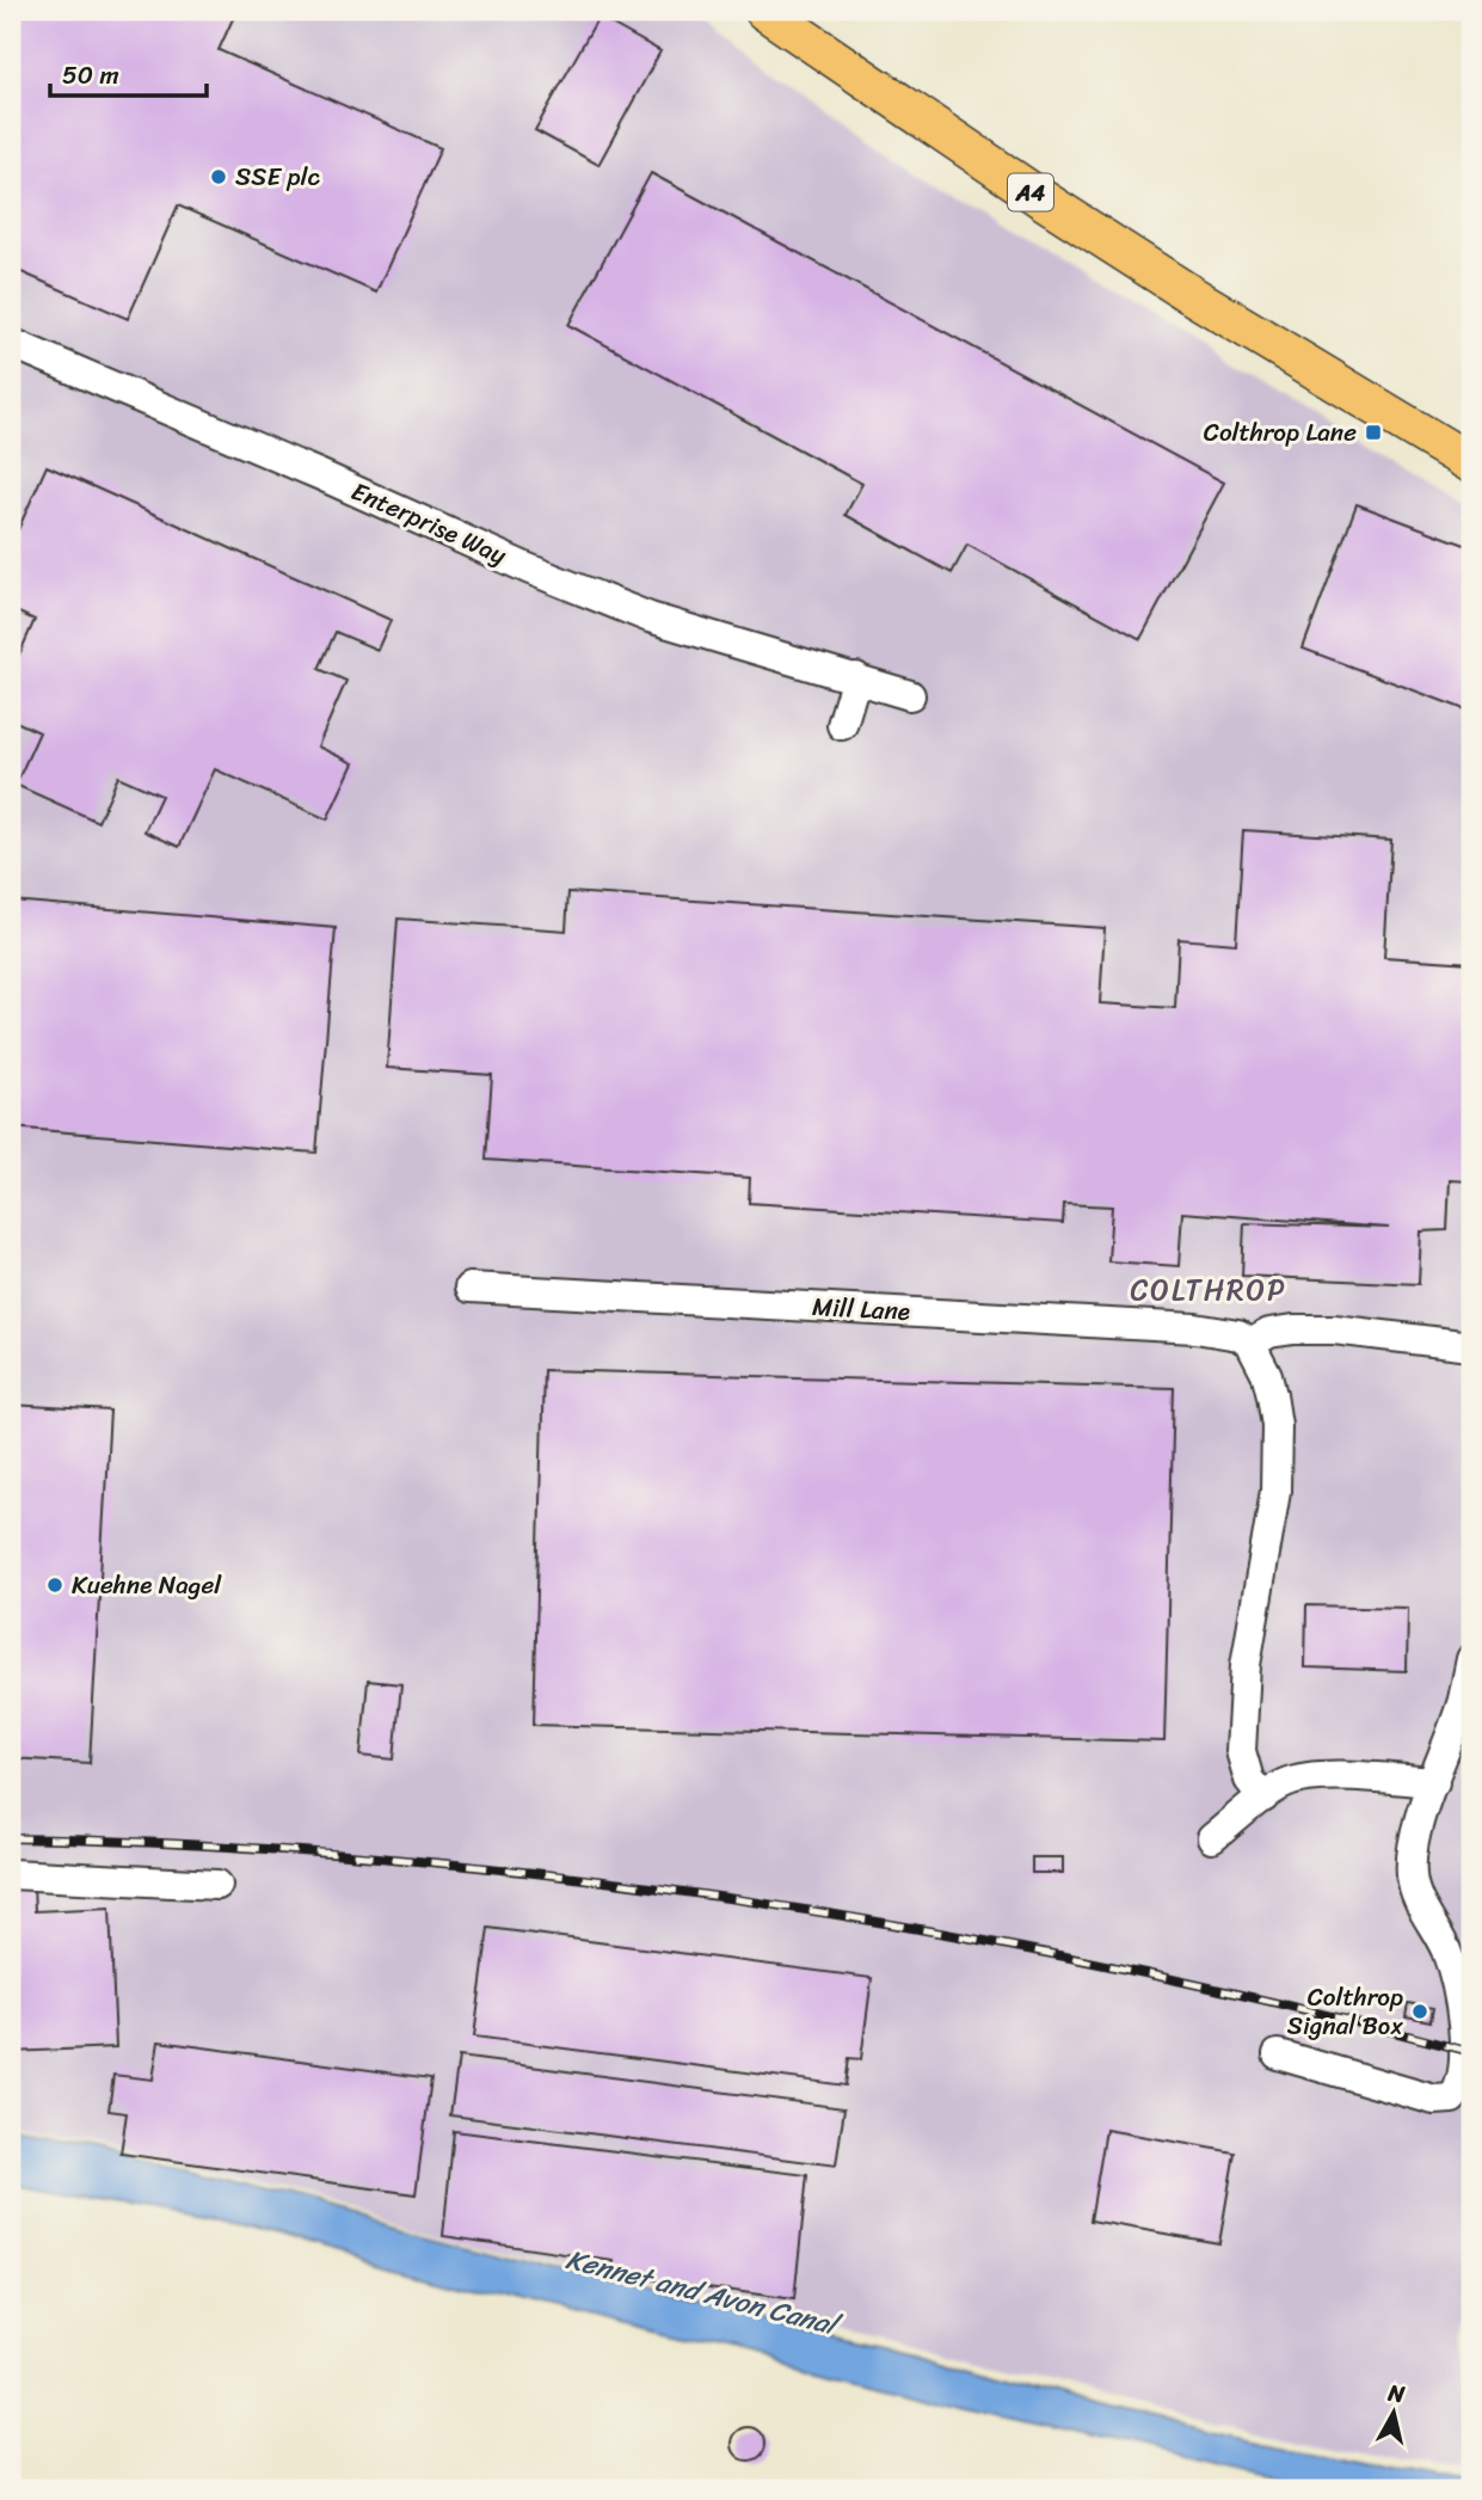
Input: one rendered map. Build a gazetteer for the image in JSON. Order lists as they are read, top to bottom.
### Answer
{
  "streets": {
    "main road": ["A4"],
    "street": ["Enterprise Way", "Mill Lane"]
  },
  "districts": ["COLTHROP"],
  "water": ["Kennet and Avon Canal"],
  "places": {
    "other": ["SSE plc", "Kuehne Nagel", "Colthrop Signal Box"],
    "transit": ["Colthrop Lane"]
  },
  "scale_bar": "50 m",
  "north": "top"
}
